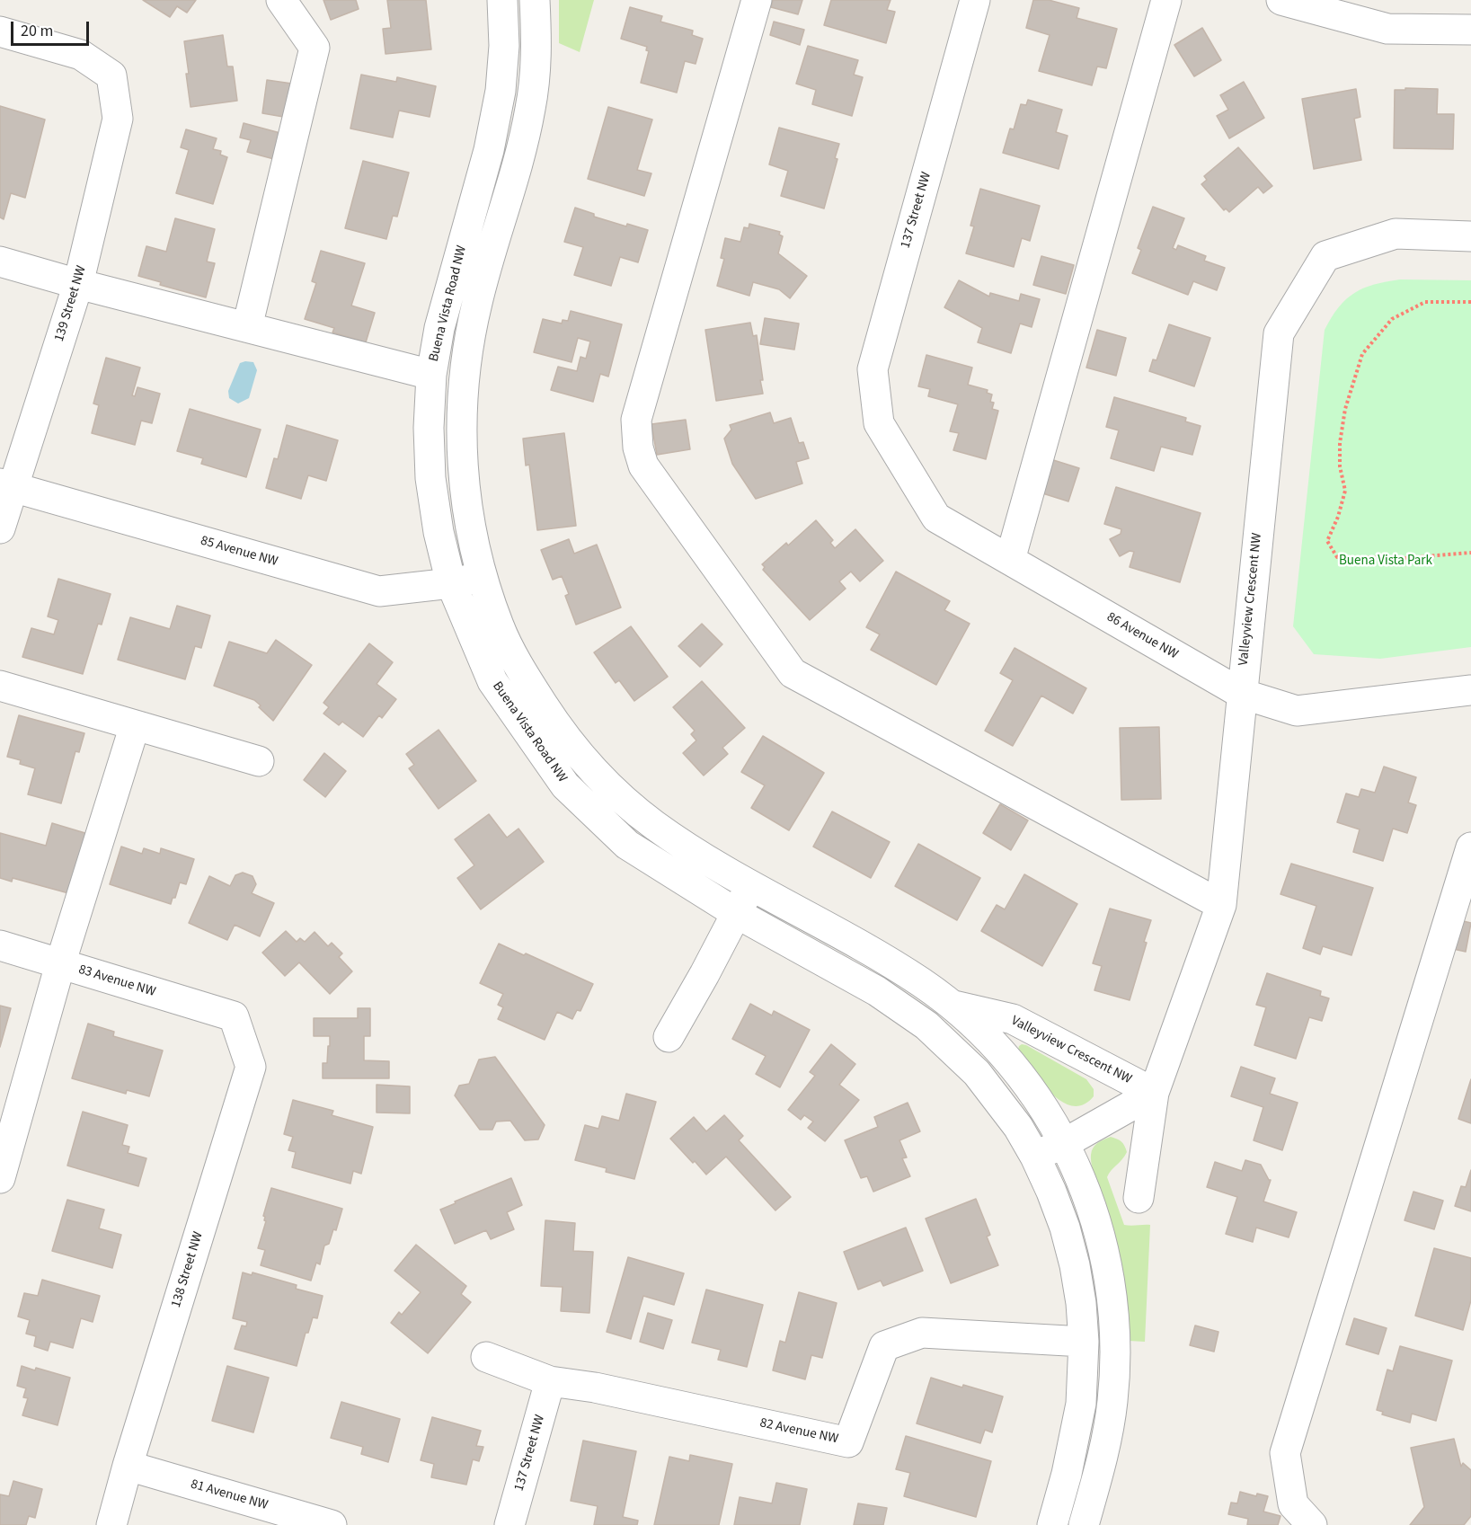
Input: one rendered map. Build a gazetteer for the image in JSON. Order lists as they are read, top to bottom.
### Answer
{
  "streets": {
    "street": [
      "137 Street NW",
      "139 Street NW",
      "Buena Vista Road NW",
      "85 Avenue NW",
      "Valleyview Crescent NW",
      "86 Avenue NW",
      "83 Avenue NW",
      "138 Street NW",
      "82 Avenue NW",
      "81 Avenue NW"
    ]
  },
  "crossings": [
    ["137 Street NW", "86 Avenue NW"],
    ["137 Street NW", "82 Avenue NW"],
    ["139 Street NW", "85 Avenue NW"],
    ["Buena Vista Road NW", "85 Avenue NW"],
    ["Buena Vista Road NW", "Valleyview Crescent NW"],
    ["Buena Vista Road NW", "82 Avenue NW"],
    ["Valleyview Crescent NW", "86 Avenue NW"],
    ["83 Avenue NW", "138 Street NW"],
    ["138 Street NW", "81 Avenue NW"]
  ],
  "parks": ["Buena Vista Park"],
  "scale_bar": "20 m"
}
